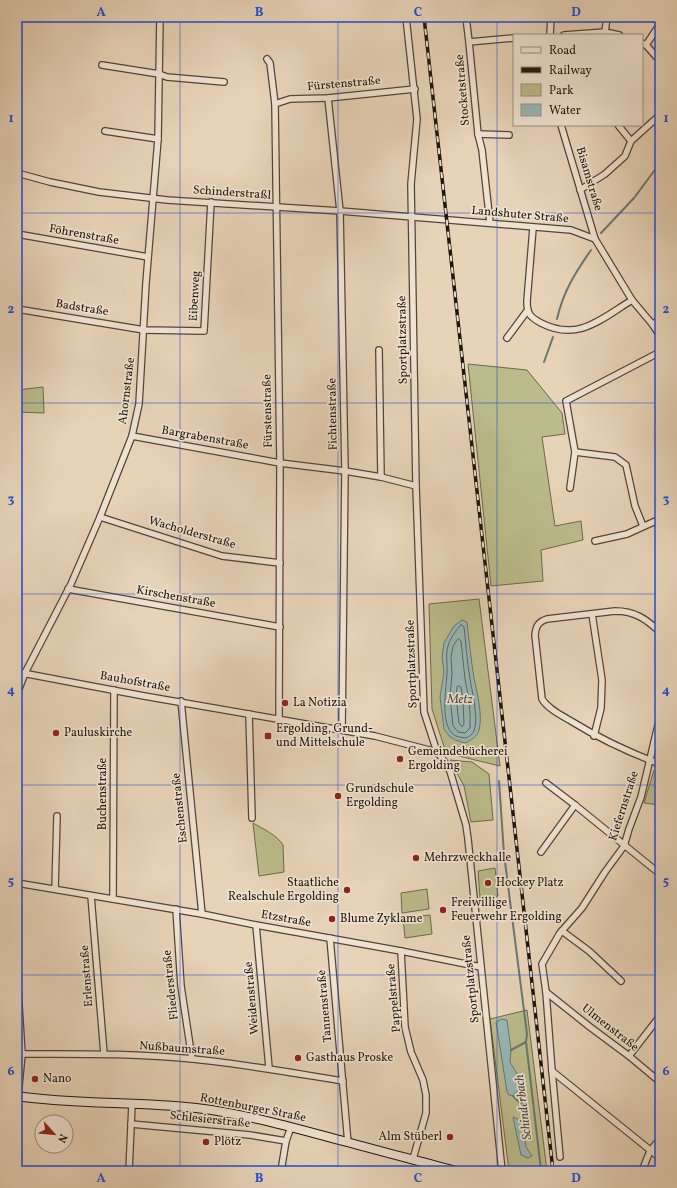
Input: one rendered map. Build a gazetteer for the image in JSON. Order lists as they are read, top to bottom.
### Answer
{
  "streets": {
    "street": [
      "Fürstenstraße",
      "Stocketstraße",
      "Bisamstraße",
      "Schinderstraßl",
      "Landshuter Straße",
      "Föhrenstraße",
      "Eibenweg",
      "Badstraße",
      "Sportplatzstraße",
      "Ahornstraße",
      "Fichtenstraße",
      "Bargrabenstraße",
      "Wacholderstraße",
      "Kirschenstraße",
      "Bauhofstraße",
      "Buchenstraße",
      "Kiefernstraße",
      "Eschenstraße",
      "Etzstraße",
      "Erlenstraße",
      "Fliederstraße",
      "Weidenstraße",
      "Pappelstraße",
      "Tannenstraße",
      "Ulmenstraße",
      "Nußbaumstraße",
      "Rottenburger Straße",
      "Schlesierstraße"
    ]
  },
  "crossings": [
    ["Fürstenstraße", "Schinderstraßl"],
    ["Fürstenstraße", "Fichtenstraße"],
    ["Fürstenstraße", "Bargrabenstraße"],
    ["Fürstenstraße", "Wacholderstraße"],
    ["Fürstenstraße", "Kirschenstraße"],
    ["Fürstenstraße", "Bauhofstraße"],
    ["Stocketstraße", "Landshuter Straße"],
    ["Bisamstraße", "Landshuter Straße"],
    ["Schinderstraßl", "Landshuter Straße"],
    ["Schinderstraßl", "Eibenweg"],
    ["Schinderstraßl", "Sportplatzstraße"],
    ["Schinderstraßl", "Ahornstraße"],
    ["Schinderstraßl", "Fichtenstraße"],
    ["Föhrenstraße", "Ahornstraße"],
    ["Eibenweg", "Badstraße"],
    ["Eibenweg", "Ahornstraße"],
    ["Badstraße", "Ahornstraße"],
    ["Sportplatzstraße", "Bargrabenstraße"],
    ["Sportplatzstraße", "Bauhofstraße"],
    ["Sportplatzstraße", "Etzstraße"],
    ["Ahornstraße", "Bargrabenstraße"],
    ["Ahornstraße", "Wacholderstraße"],
    ["Ahornstraße", "Kirschenstraße"],
    ["Ahornstraße", "Bauhofstraße"],
    ["Fichtenstraße", "Bargrabenstraße"],
    ["Fichtenstraße", "Bauhofstraße"],
    ["Bauhofstraße", "Buchenstraße"],
    ["Bauhofstraße", "Eschenstraße"],
    ["Buchenstraße", "Etzstraße"],
    ["Kiefernstraße", "Ulmenstraße"],
    ["Eschenstraße", "Etzstraße"],
    ["Etzstraße", "Erlenstraße"],
    ["Etzstraße", "Fliederstraße"],
    ["Etzstraße", "Weidenstraße"],
    ["Etzstraße", "Pappelstraße"],
    ["Etzstraße", "Tannenstraße"],
    ["Erlenstraße", "Nußbaumstraße"],
    ["Fliederstraße", "Nußbaumstraße"],
    ["Weidenstraße", "Nußbaumstraße"],
    ["Pappelstraße", "Rottenburger Straße"],
    ["Tannenstraße", "Nußbaumstraße"],
    ["Tannenstraße", "Rottenburger Straße"]
  ],
  "water": ["Metz", "Schinderbach"],
  "places": {
    "other": [
      "La Notizia",
      "Pauluskirche",
      "Gemeindebücherei Ergolding",
      "Grundschule Ergolding",
      "Mehrzweckhalle",
      "Hockey Platz",
      "Staatliche Realschule Ergolding",
      "Freiwillige Feuerwehr Ergolding",
      "Blume Zyklame",
      "Gasthaus Proske",
      "Nano",
      "Alm Stüberl",
      "Plötz"
    ],
    "transit": ["Ergolding, Grund- und Mittelschule"]
  },
  "legend": [
    "Road",
    "Railway",
    "Park",
    "Water"
  ],
  "north": "bottom right",
  "grid": {
    "columns": [
      "A",
      "B",
      "C",
      "D"
    ],
    "rows": [
      "1",
      "2",
      "3",
      "4",
      "5",
      "6"
    ]
  }
}
